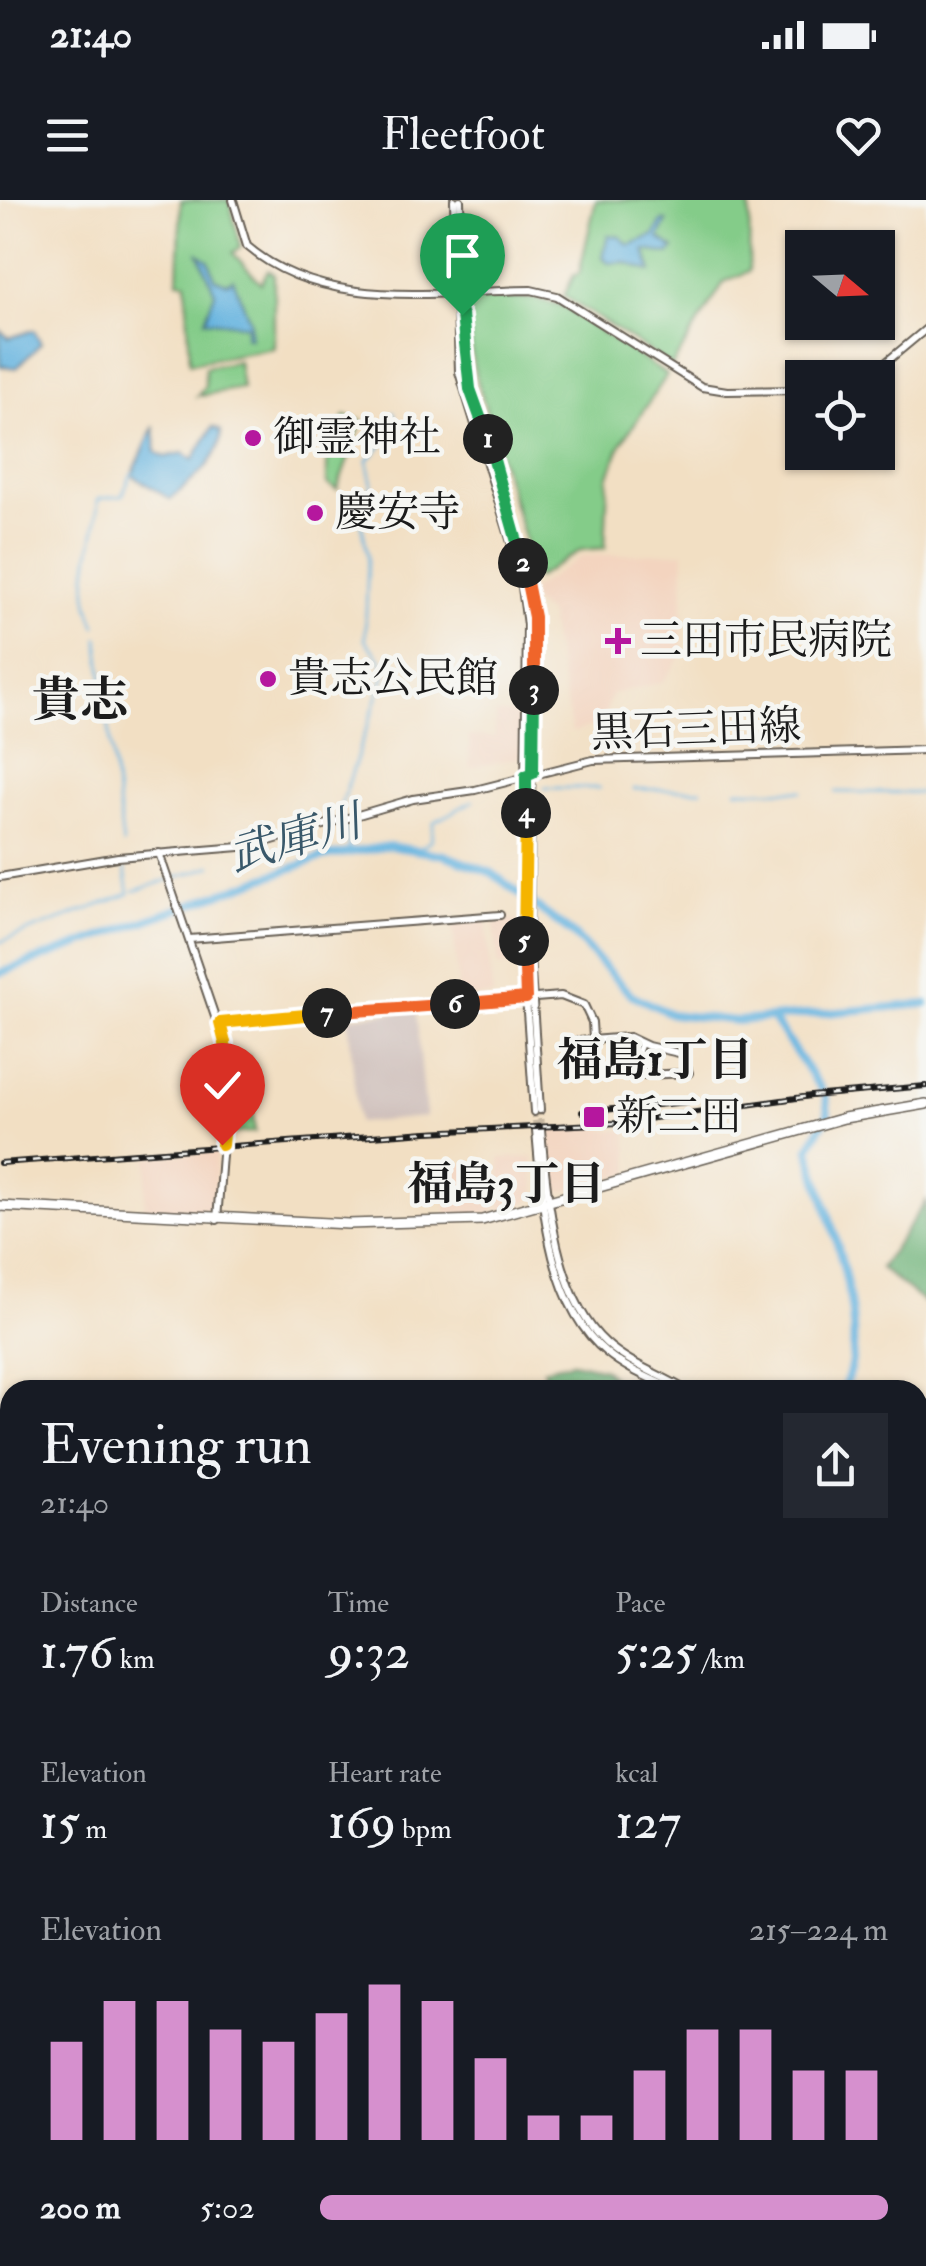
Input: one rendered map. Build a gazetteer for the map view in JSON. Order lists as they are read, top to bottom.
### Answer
{
  "streets": {
    "street": ["黒石三田線"]
  },
  "districts": ["貴志", "福島1丁目", "福島3丁目"],
  "water": ["武庫川"],
  "places": {
    "other": ["御霊神社", "慶安寺", "貴志公民館"],
    "health": ["三田市民病院"],
    "transit": ["新三田"]
  },
  "north": "right",
  "page": {
    "status": "21:40",
    "header": "Fleetfoot",
    "pins": [
      "1",
      "2",
      "3",
      "4",
      "5",
      "6",
      "7"
    ],
    "heading": ["Evening run", "21:40"],
    "stats": [
      ["Distance", "1.76 km"],
      ["Time", "9:32"],
      ["Pace", "5:25 /km"],
      ["Elevation", "15 m"],
      ["Heart rate", "169 bpm"],
      ["kcal", "127"]
    ],
    "chart": ["Elevation", "215–224 m"],
    "list": [
      {
        "name": "200 m",
        "note": "5:02"
      }
    ]
  }
}
